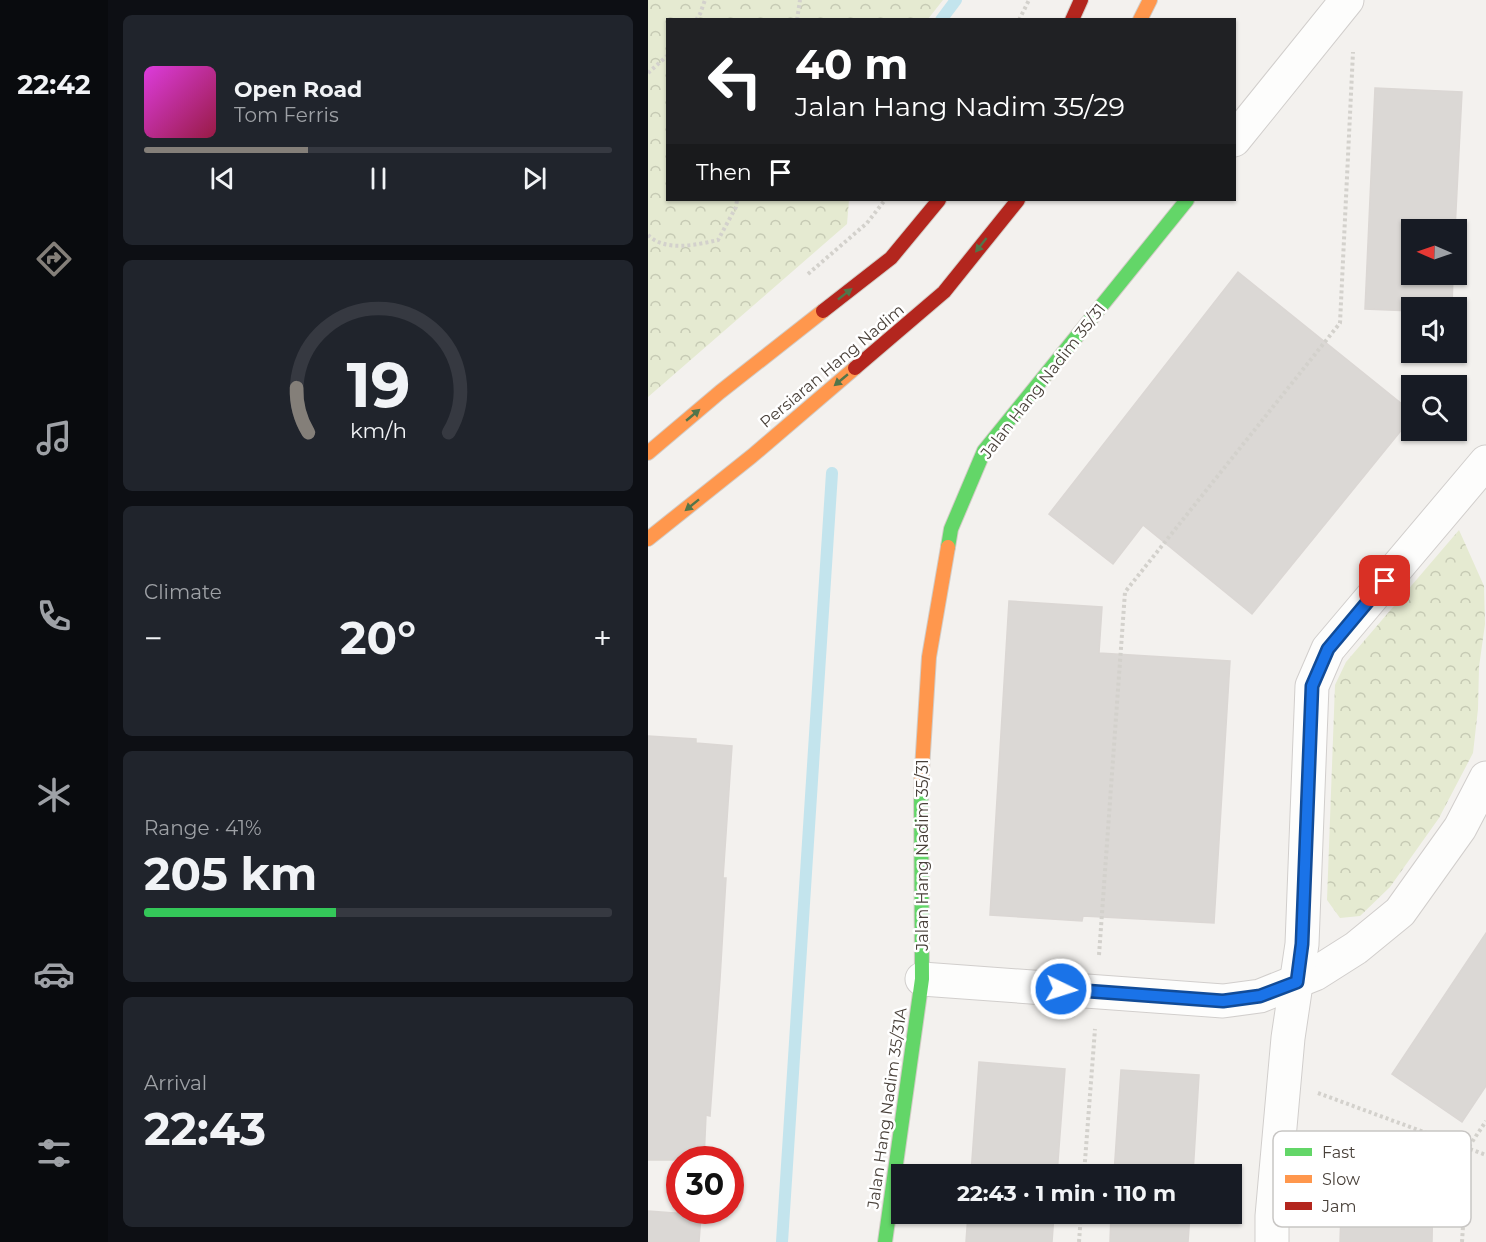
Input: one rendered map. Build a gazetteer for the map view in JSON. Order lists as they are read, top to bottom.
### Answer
{
  "streets": {
    "street": ["Persiaran Hang Nadim", "Jalan Hang Nadim 35/31", "Jalan Hang Nadim 35/31A"]
  },
  "crossings": [
    ["Jalan Hang Nadim 35/31", "Jalan Hang Nadim 35/31A"]
  ],
  "legend": ["Fast", "Slow", "Jam"],
  "north": "left",
  "page": {
    "tabs": "22:42",
    "turn": ["40 m", "Jalan Hang Nadim 35/29"],
    "song": ["Open Road", "Tom Ferris"],
    "then": "Then",
    "tile": [
      "Climate",
      ["Range · 41%", "205 km"],
      ["Arrival", "22:43"]
    ],
    "heat": ["−", "20°", "+"],
    "limit": "30",
    "trip": "22:43 · 1 min · 110 m",
    "gauge": ["19", "km/h"]
  }
}
